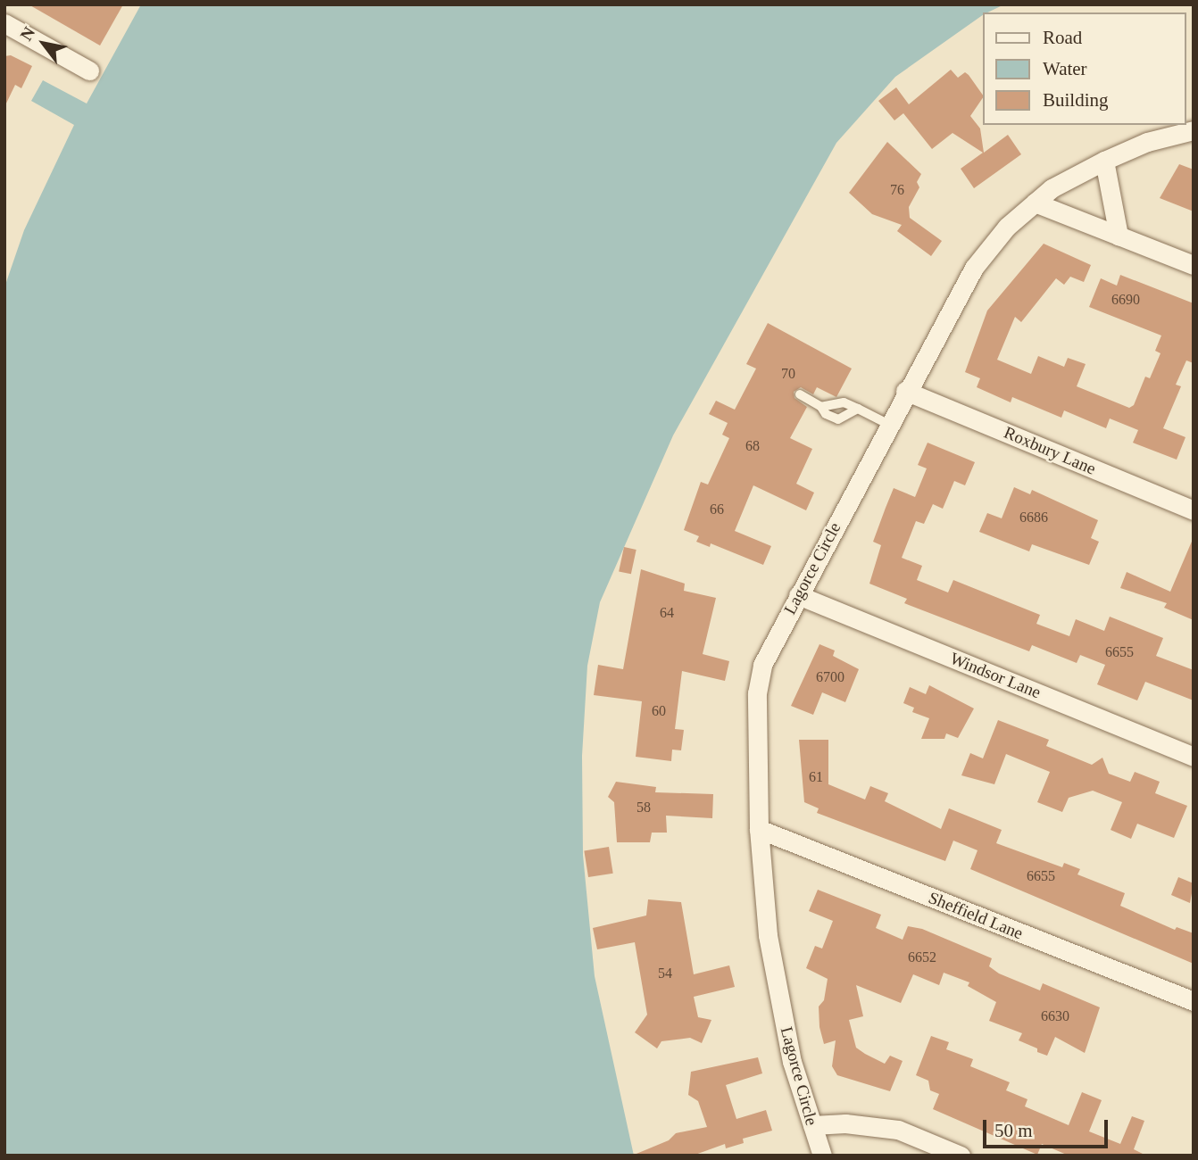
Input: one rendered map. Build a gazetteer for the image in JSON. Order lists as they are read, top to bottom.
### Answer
{
  "streets": {
    "street": [
      "Roxbury Lane",
      "Lagorce Circle",
      "Windsor Lane",
      "Sheffield Lane"
    ]
  },
  "crossings": [
    ["Roxbury Lane", "Lagorce Circle"],
    ["Lagorce Circle", "Windsor Lane"],
    ["Lagorce Circle", "Sheffield Lane"]
  ],
  "house_numbers": [
    "76",
    "6690",
    "70",
    "68",
    "66",
    "6686",
    "64",
    "6655",
    "6700",
    "60",
    "61",
    "58",
    "6655",
    "6652",
    "54",
    "6630"
  ],
  "legend": ["Road", "Water", "Building"],
  "scale_bar": "50 m",
  "north": "top left"
}
